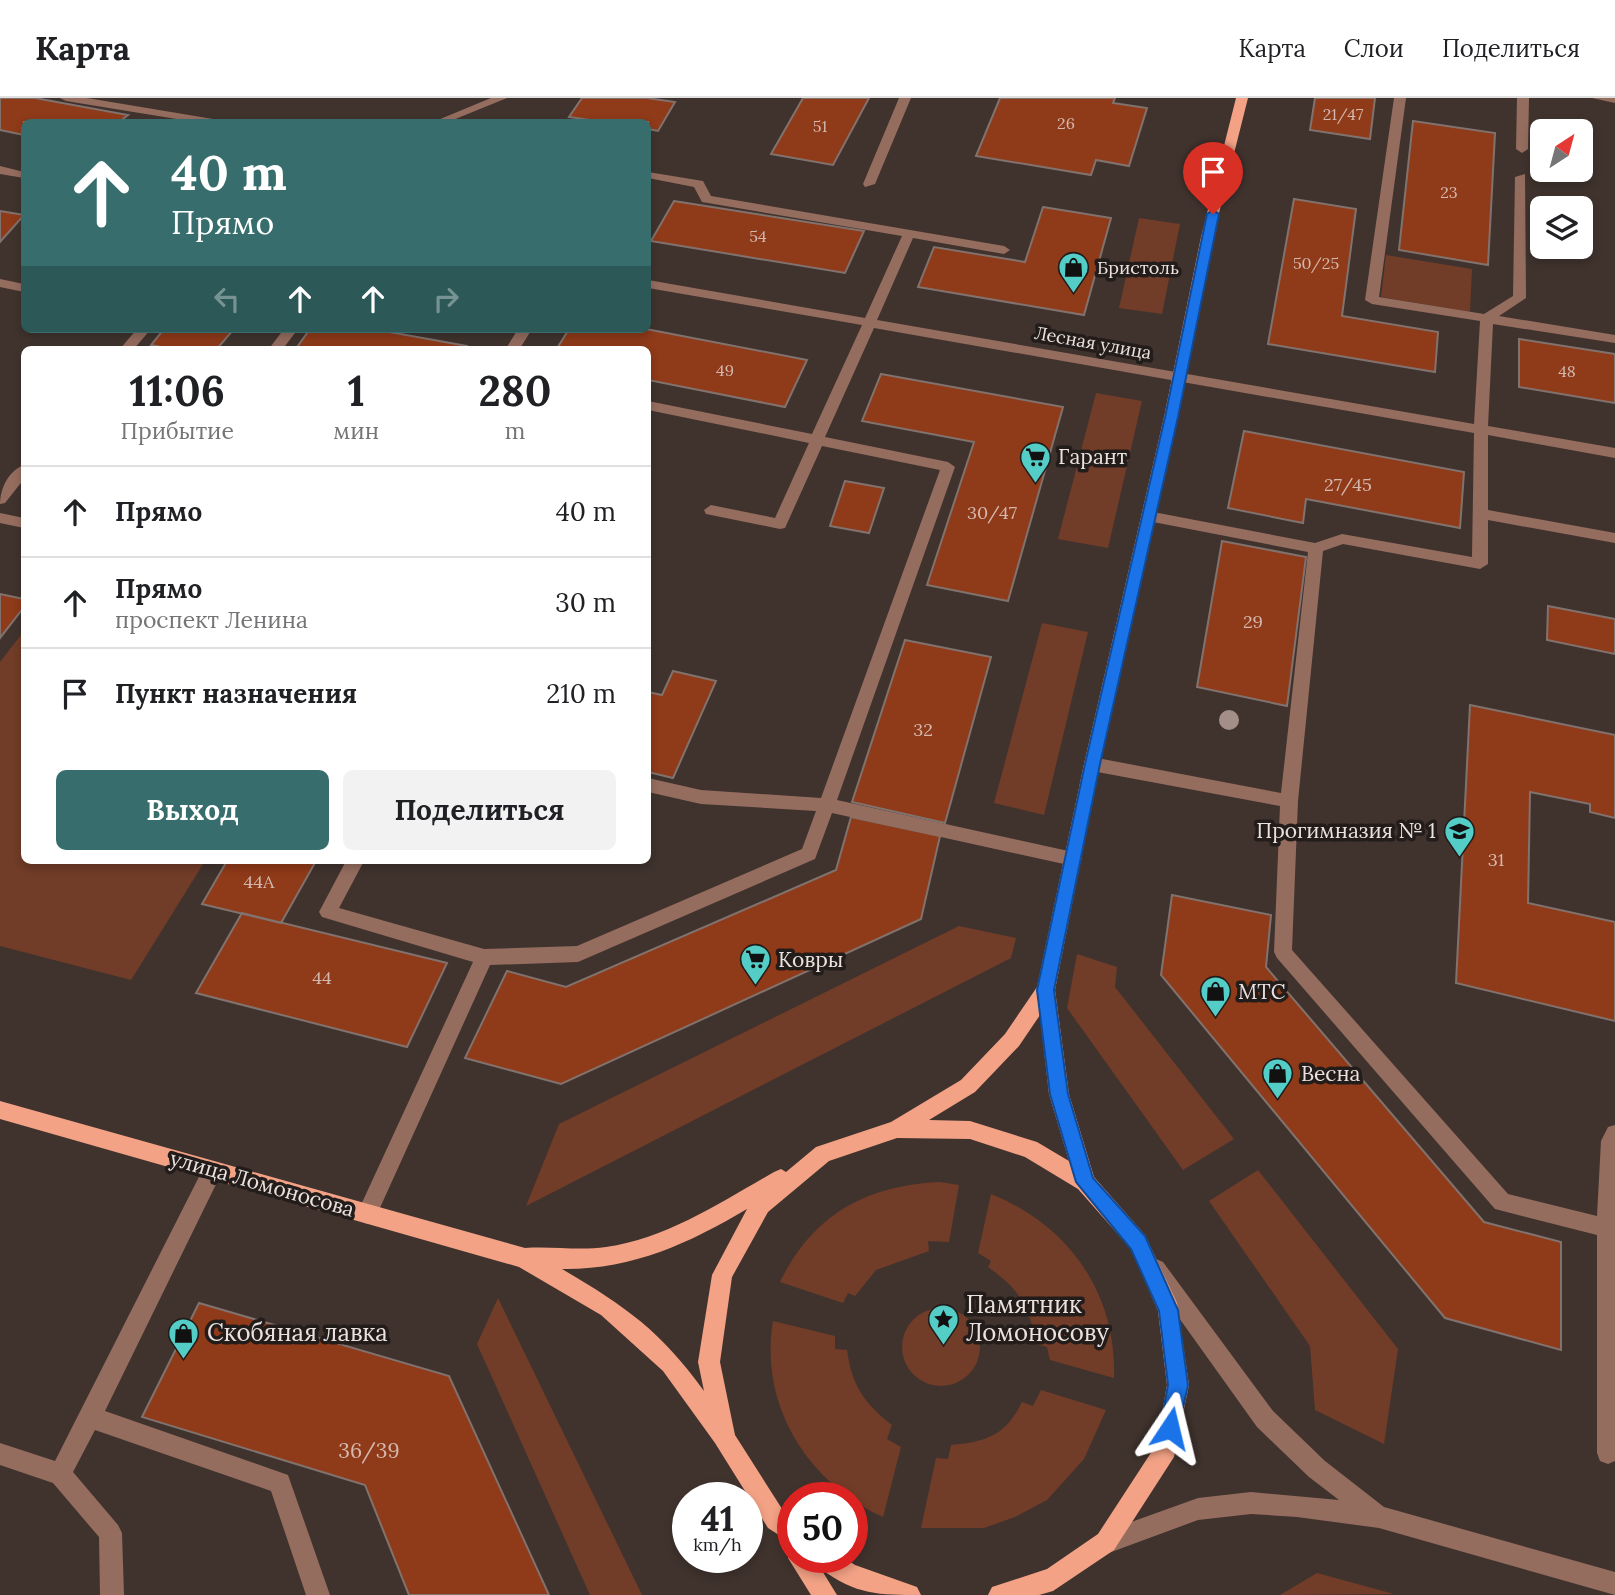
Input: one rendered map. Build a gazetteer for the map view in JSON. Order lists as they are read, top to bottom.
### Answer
{
  "streets": {
    "main road": ["улица Ломоносова"],
    "street": ["Лесная улица"]
  },
  "places": {
    "shop": [
      "Бристоль",
      "МТС",
      "Весна",
      "Скобяная лавка"
    ],
    "supermarket": ["Гарант", "Ковры"],
    "school or university": ["Прогимназия № 1"],
    "place": ["Памятник Ломоносову"]
  },
  "house_numbers": [
    "21/47",
    "26",
    "51",
    "23",
    "54",
    "50/25",
    "49",
    "48",
    "27/45",
    "30/47",
    "29",
    "32",
    "31",
    "44А",
    "44",
    "36/39"
  ],
  "north": "top right",
  "page": {
    "header": "Карта",
    "nav": ["Карта", "Слои", "Поделиться"],
    "turn": ["40 m", "Прямо"],
    "eta": [
      "11:06",
      "Прибытие",
      "1",
      "мин",
      "280",
      "m"
    ],
    "list": [
      {
        "name": "Прямо",
        "value": "40 m"
      },
      {
        "name": "Прямо",
        "note": "проспект Ленина",
        "value": "30 m"
      },
      {
        "name": "Пункт назначения",
        "value": "210 m"
      }
    ],
    "buttons": ["Выход", "Поделиться"],
    "speed": "41 km/h",
    "limit": "50"
  }
}
